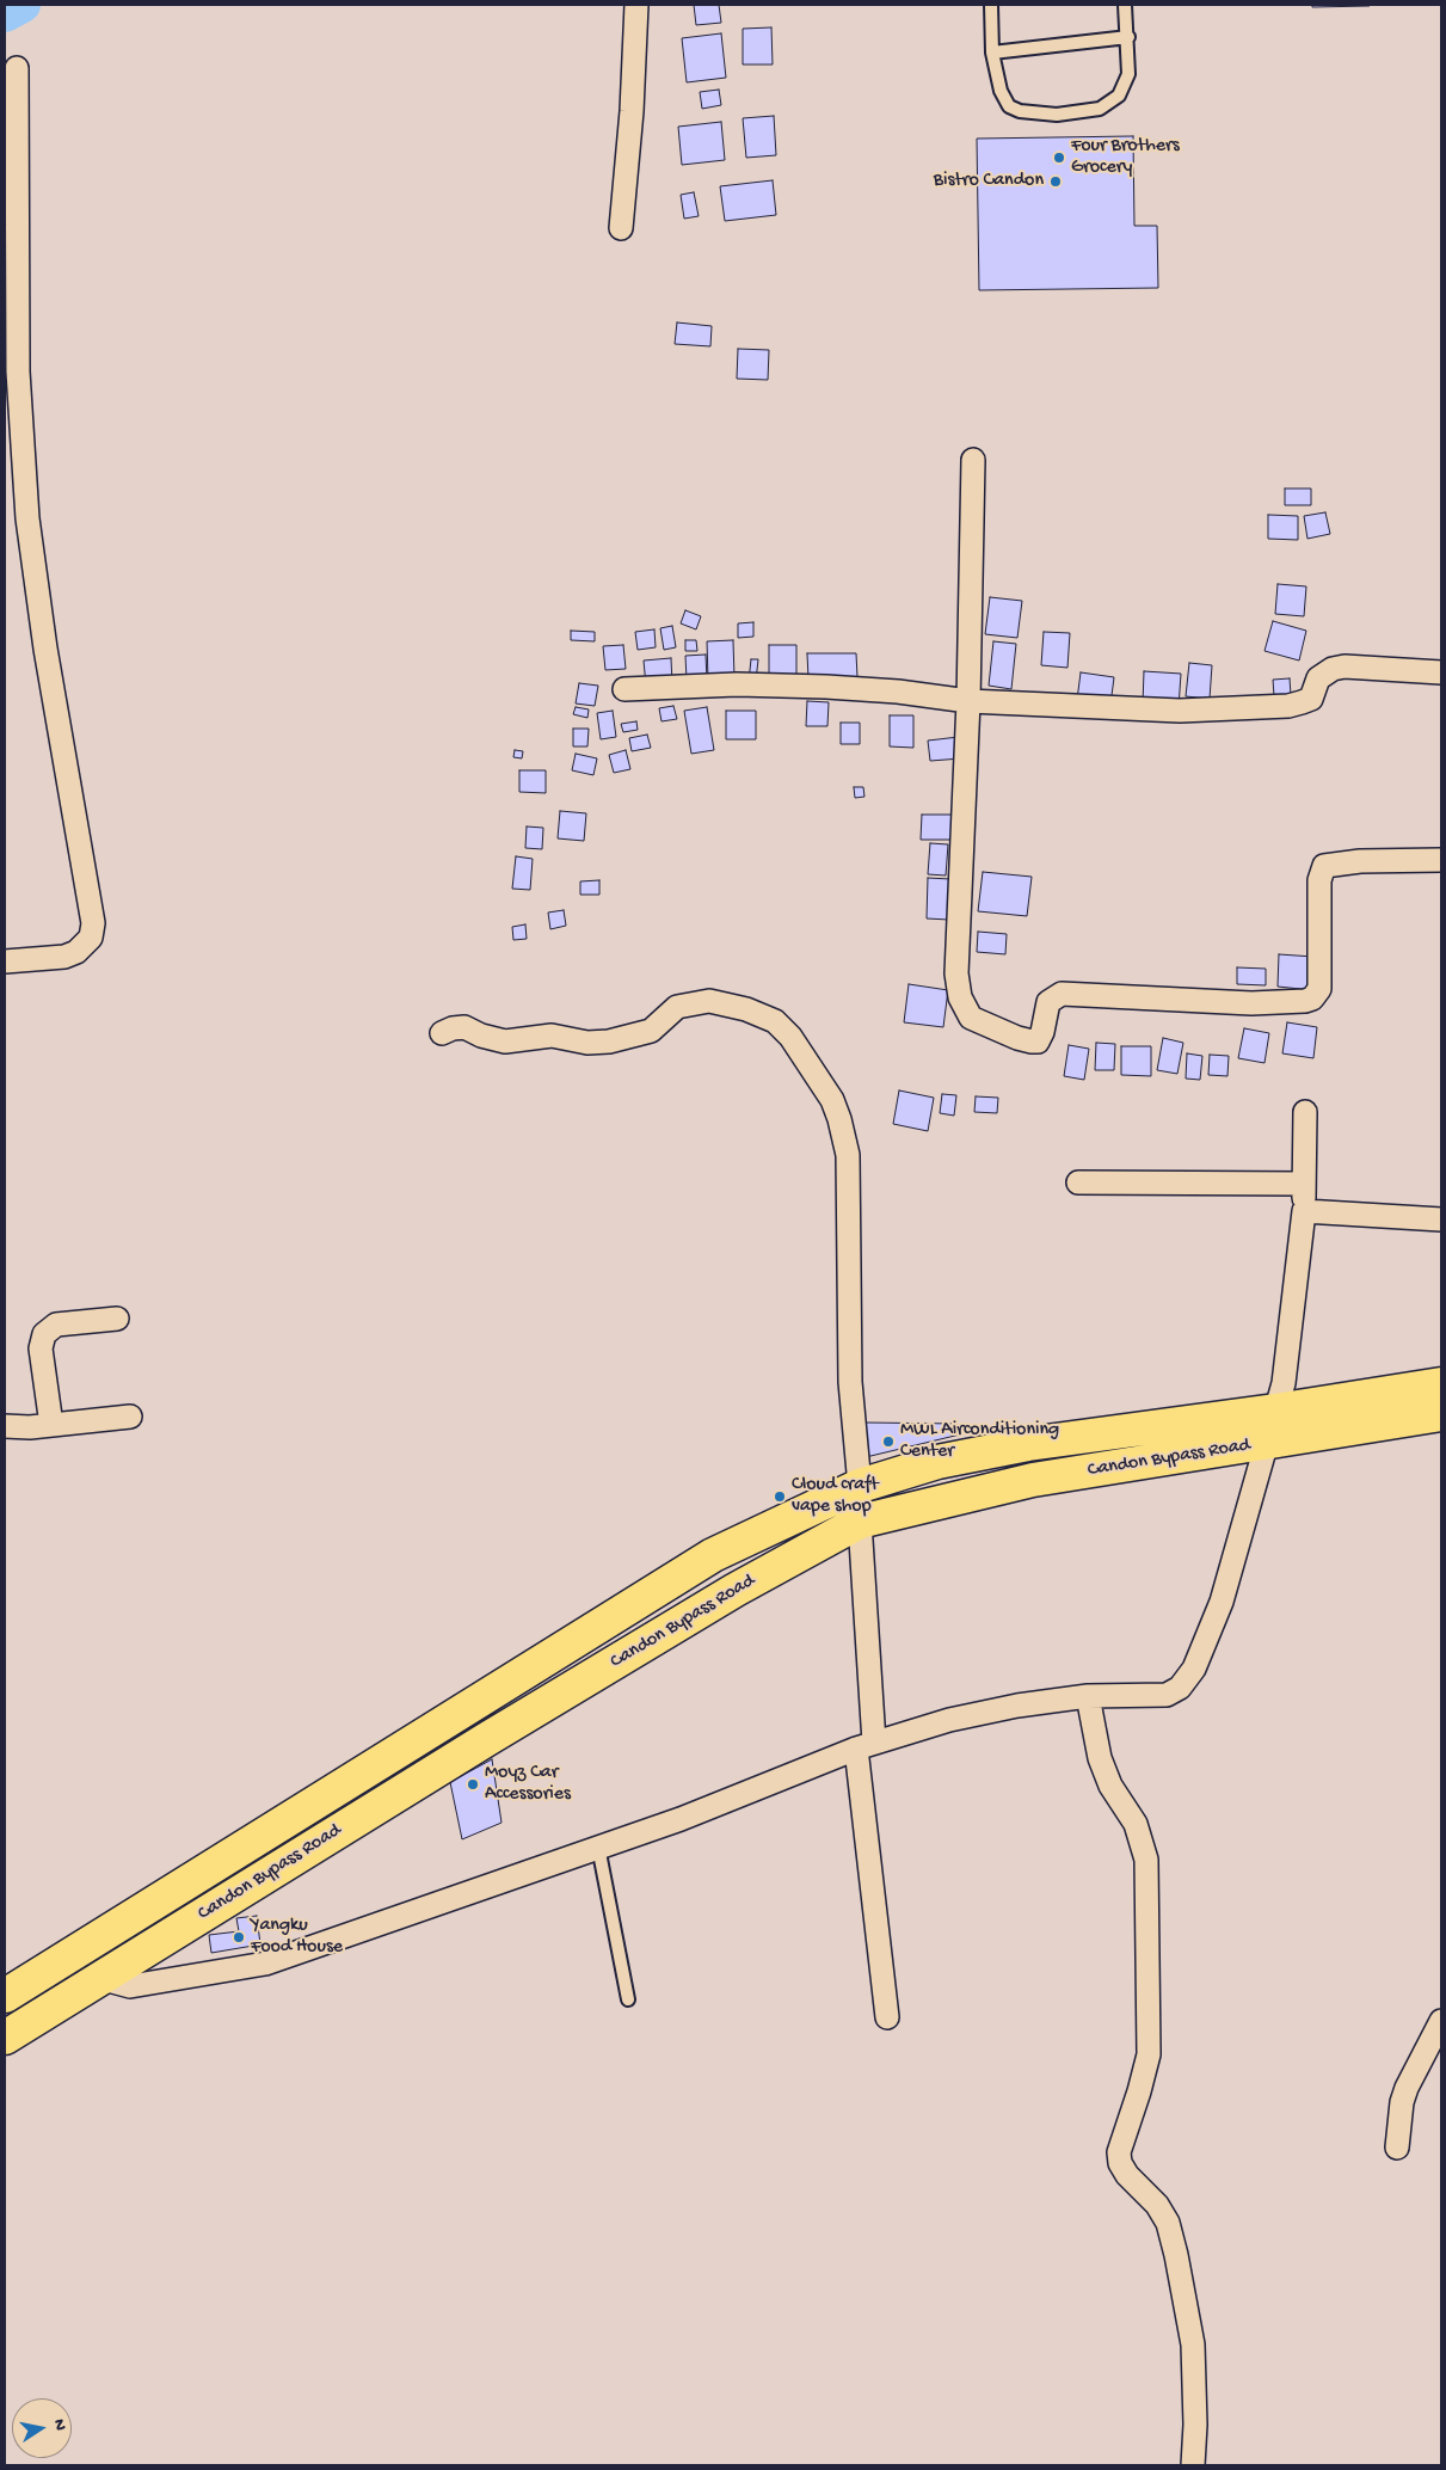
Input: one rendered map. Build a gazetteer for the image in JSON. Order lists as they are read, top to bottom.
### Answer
{
  "streets": {
    "highway": ["Candon Bypass Road"]
  },
  "places": [
    "Four Brothers Grocery",
    "Bistro Candon",
    "MWL Airconditioning Center",
    "Cloud craft vape shop",
    "Moyz Car Accessories",
    "Yangku Food House"
  ],
  "north": "right"
}
